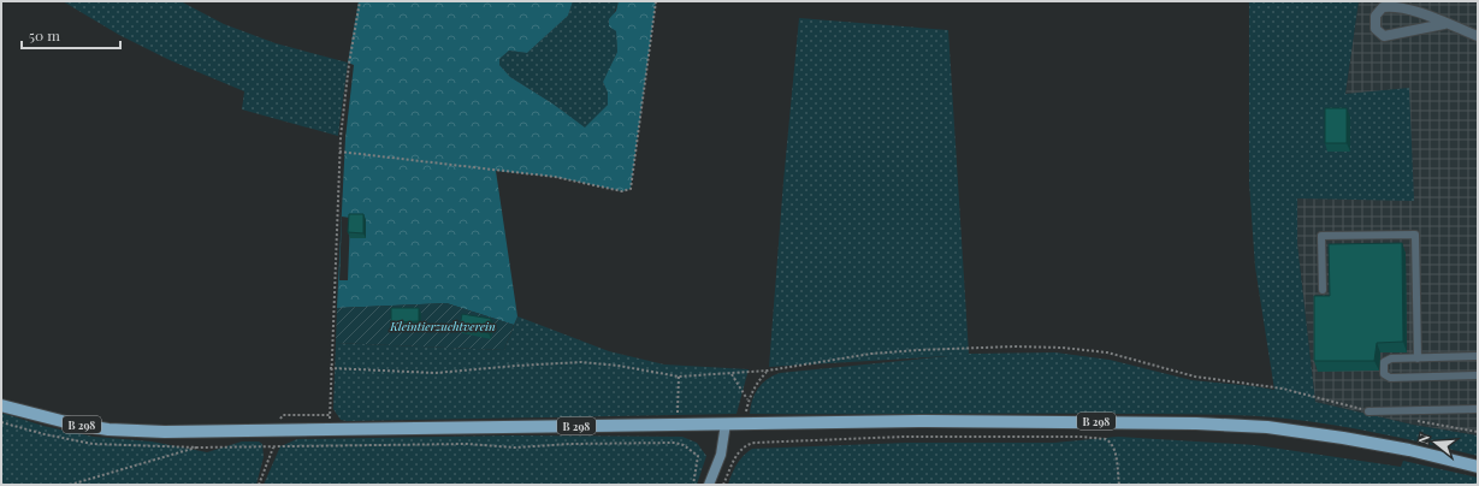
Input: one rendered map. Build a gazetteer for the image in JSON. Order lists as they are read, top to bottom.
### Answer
{
  "streets": {
    "main road": ["B 298"]
  },
  "parks": ["Kleintierzuchtverein"],
  "scale_bar": "50 m",
  "north": "left"
}
